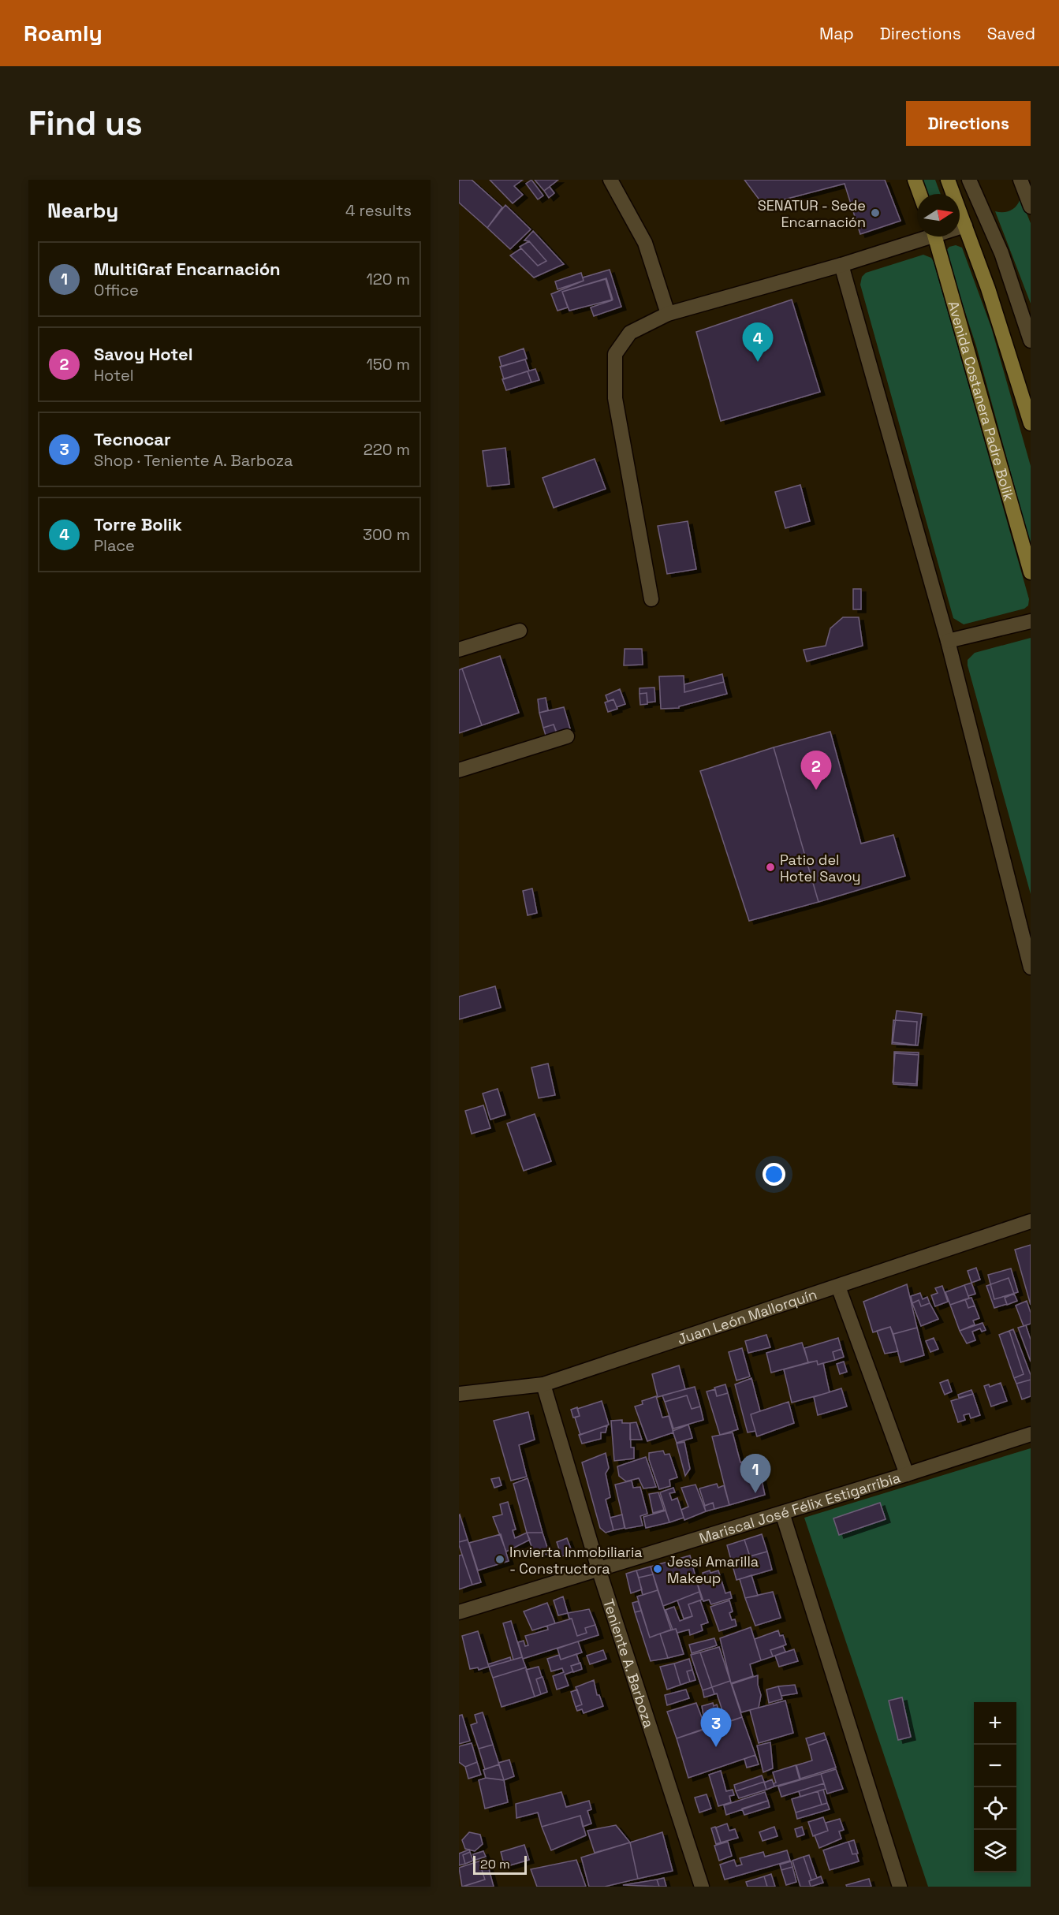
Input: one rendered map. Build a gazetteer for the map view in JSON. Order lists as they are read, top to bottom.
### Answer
{
  "streets": {
    "main road": ["Avenida Costanera Padre Bolik"],
    "street": ["Juan León Mallorquín", "Mariscal José Félix Estigarribia", "Teniente A. Barboza"]
  },
  "crossings": [
    ["Juan León Mallorquín", "Teniente A. Barboza"],
    ["Mariscal José Félix Estigarribia", "Teniente A. Barboza"]
  ],
  "places": [
    "SENATUR - Sede Encarnación",
    "Patio del Hotel Savoy",
    "Invierta Inmobiliaria - Constructora",
    "Jessi Amarilla Makeup"
  ],
  "scale_bar": "20 m",
  "north": "right",
  "page": {
    "header": "Roamly",
    "nav": ["Map", "Directions", "Saved"],
    "buttons": "Directions",
    "title": "Find us",
    "heading": ["Nearby", "4 results"],
    "list": [
      {
        "mark": "1",
        "name": "MultiGraf Encarnación",
        "note": "Office",
        "value": "120 m"
      },
      {
        "mark": "2",
        "name": "Savoy Hotel",
        "note": "Hotel",
        "value": "150 m"
      },
      {
        "mark": "3",
        "name": "Tecnocar",
        "note": "Shop · Teniente A. Barboza",
        "value": "220 m"
      },
      {
        "mark": "4",
        "name": "Torre Bolik",
        "note": "Place",
        "value": "300 m"
      }
    ],
    "pins": [
      "4",
      "2",
      "1",
      "3"
    ],
    "map_buttons": ["+", "−"],
    "scale": "20 m"
  }
}
